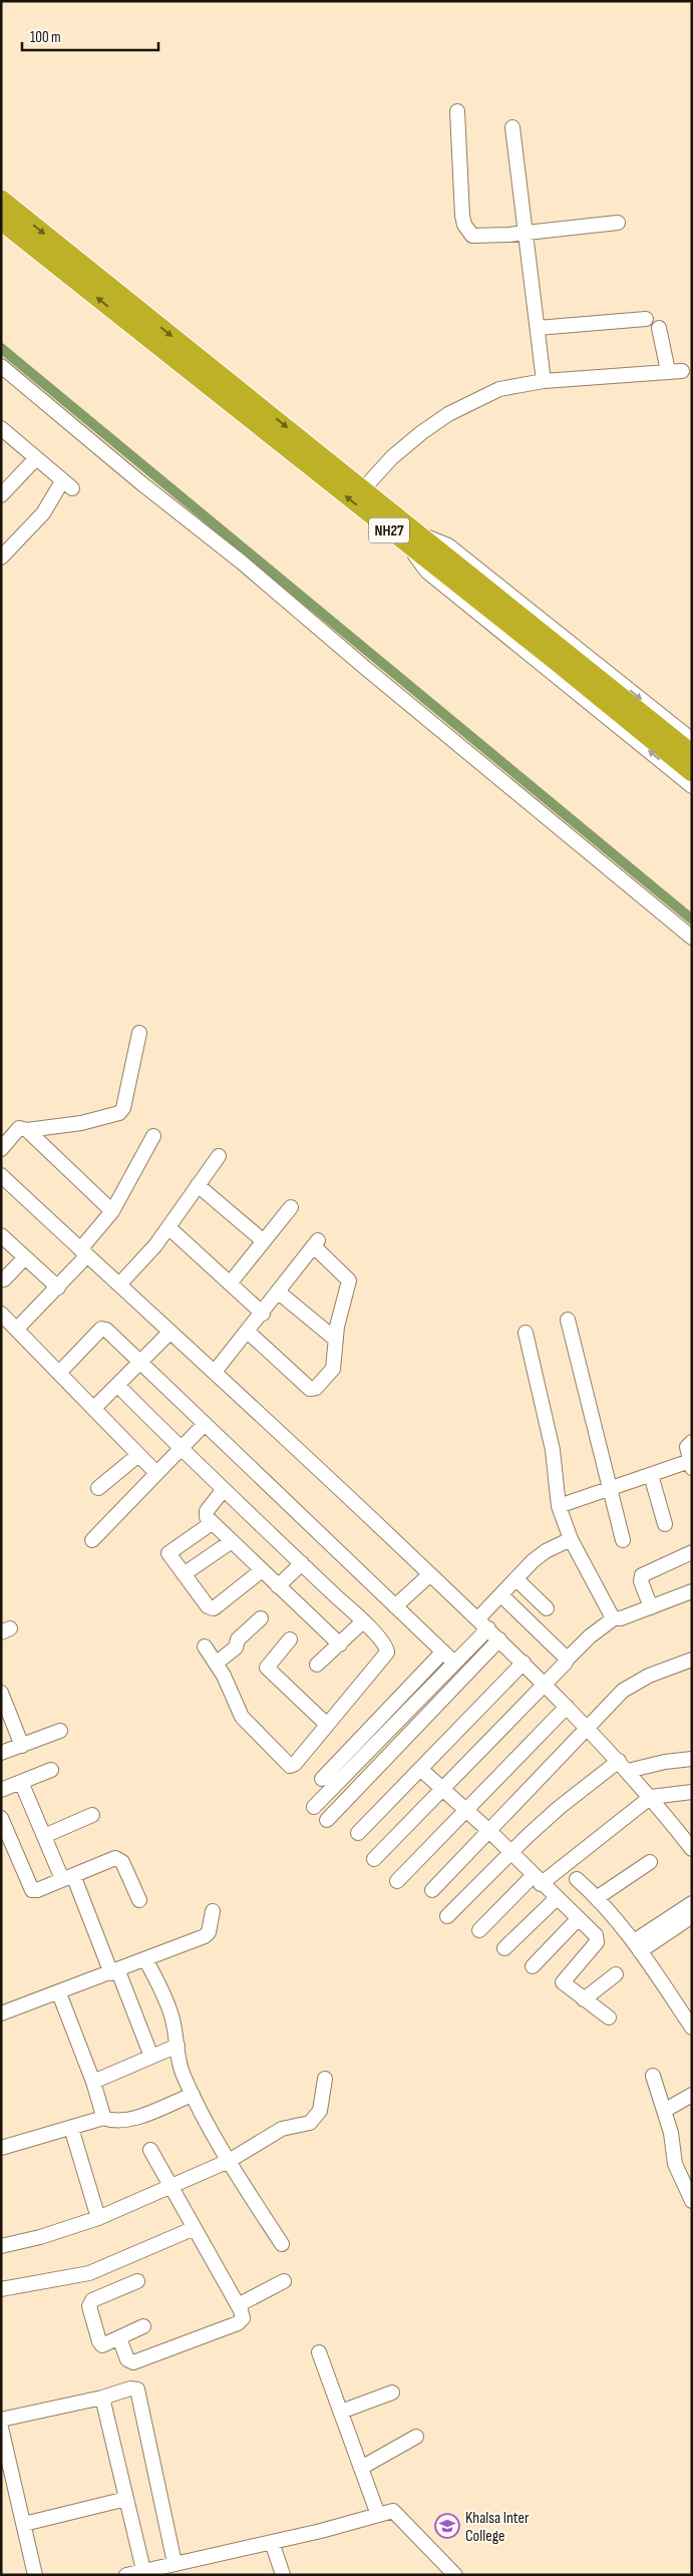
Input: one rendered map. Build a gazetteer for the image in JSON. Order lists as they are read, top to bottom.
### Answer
{
  "streets": {
    "highway": ["NH27"]
  },
  "places": {
    "school or university": ["Khalsa Inter College"]
  },
  "scale_bar": "100 m"
}
